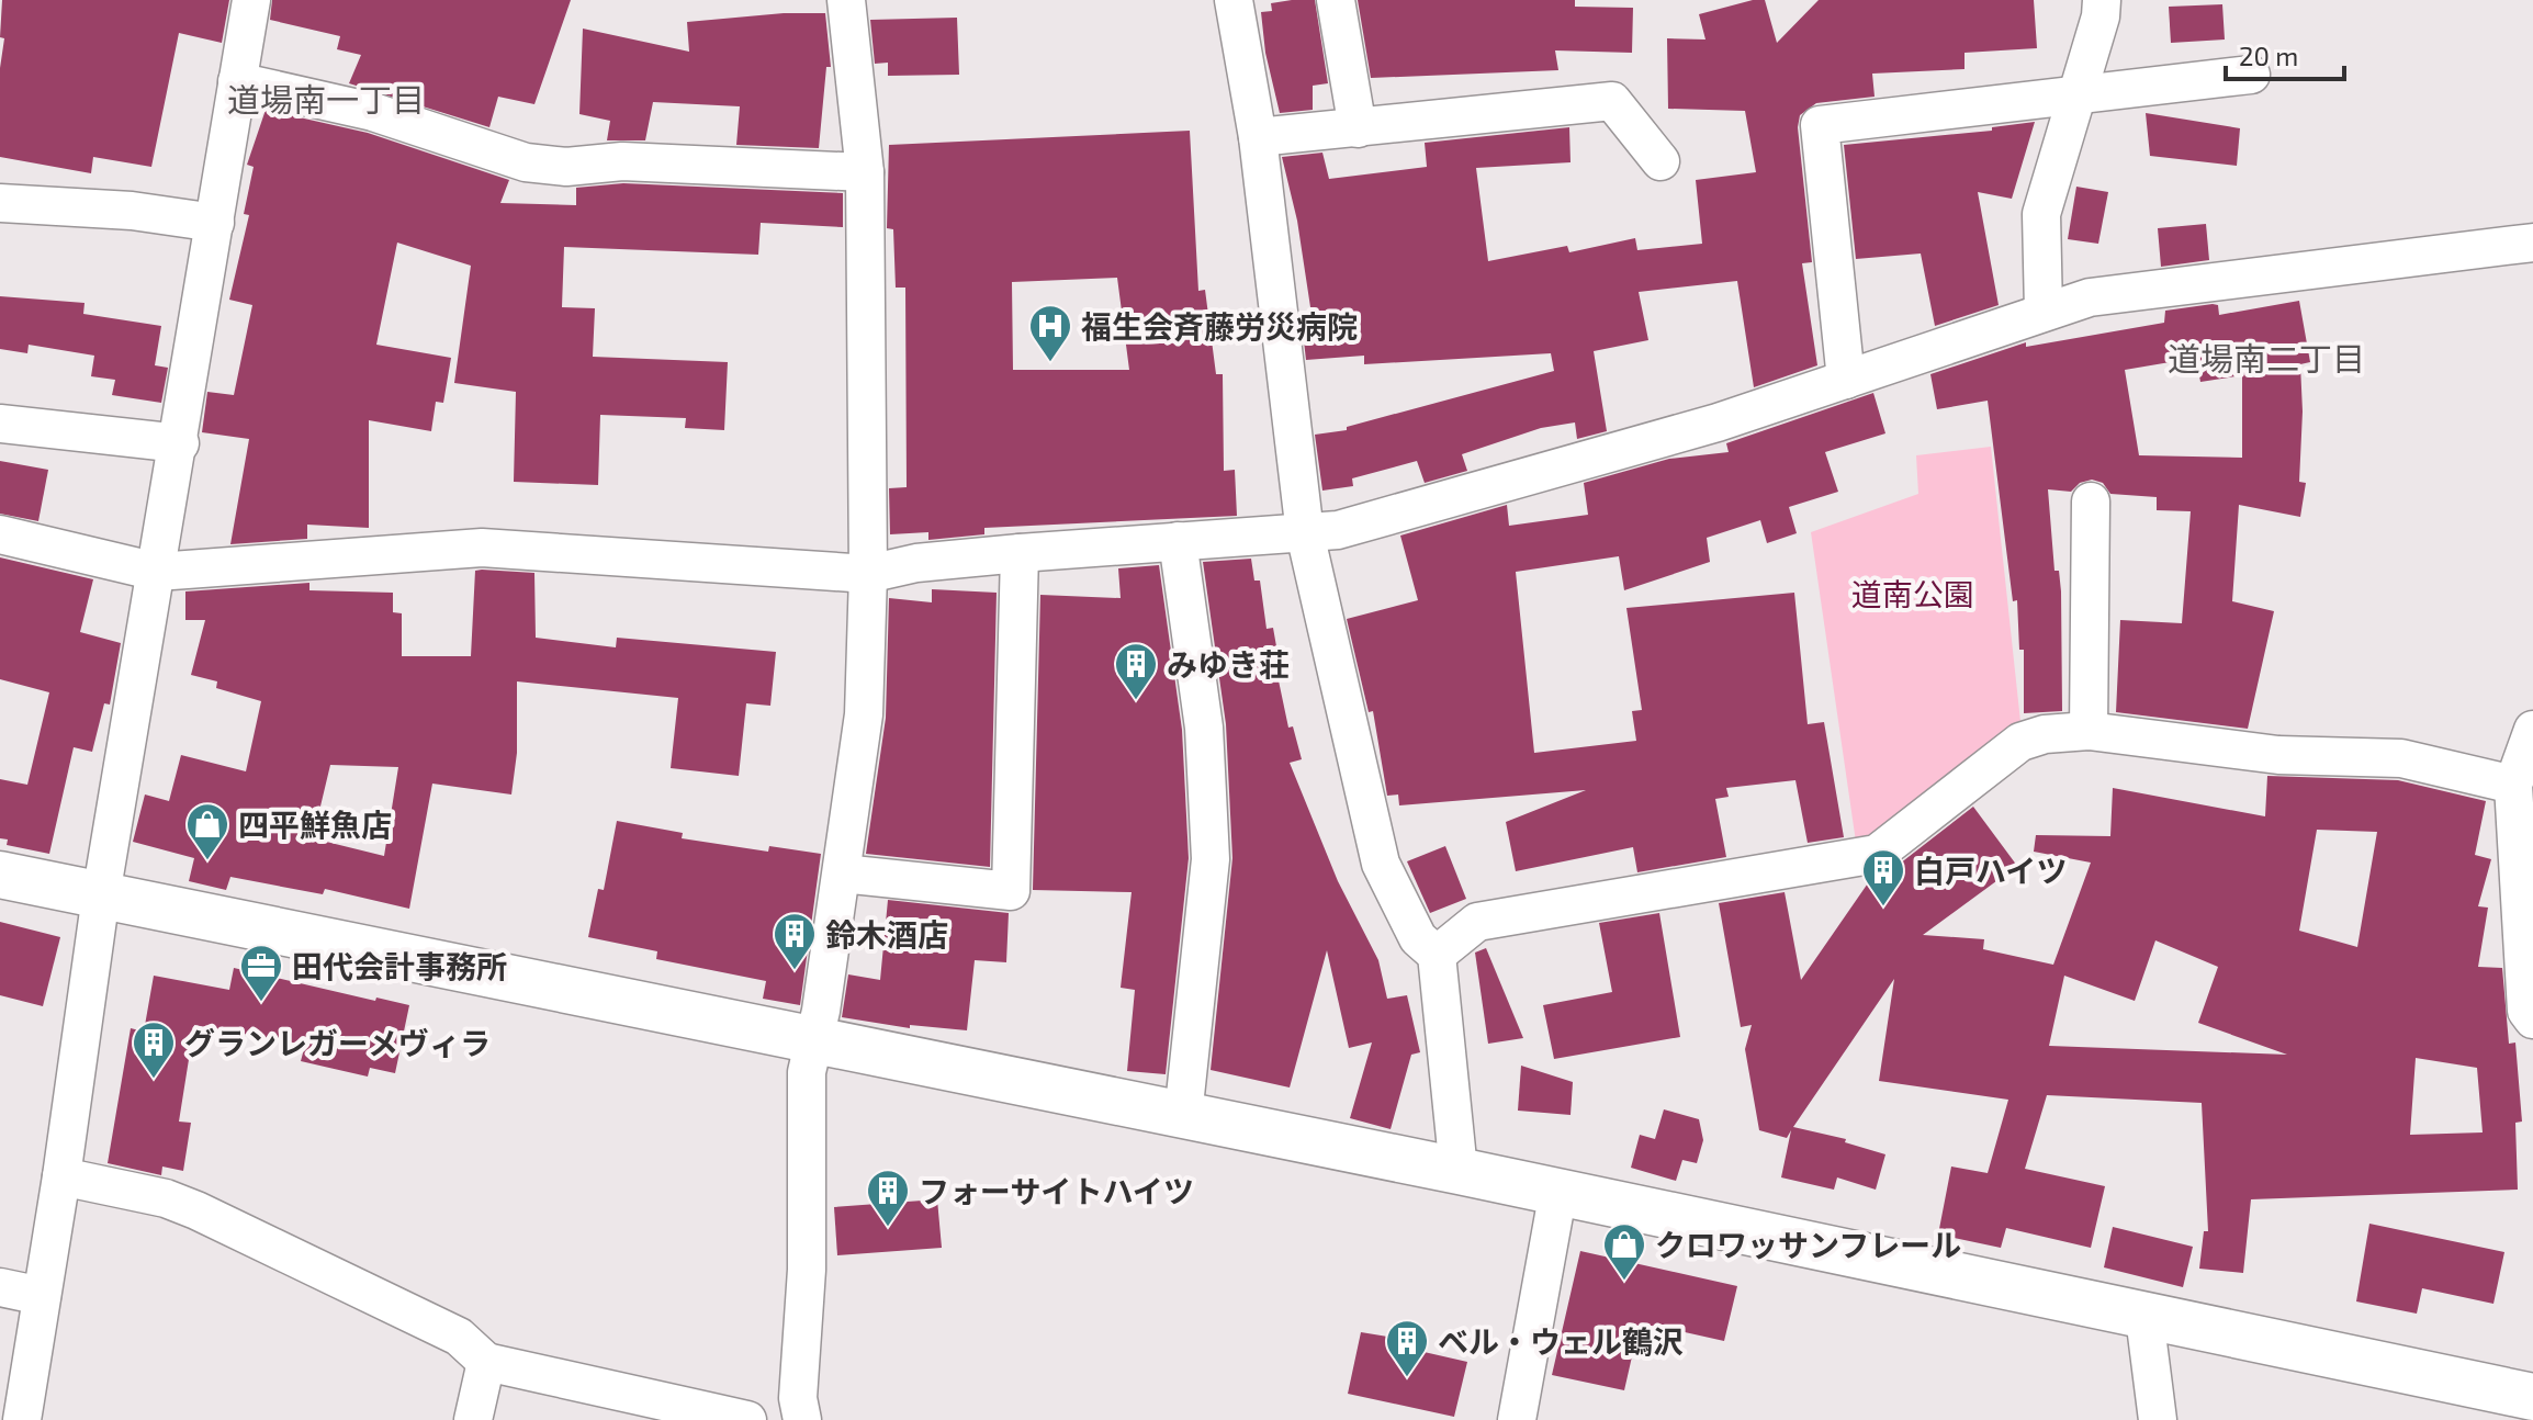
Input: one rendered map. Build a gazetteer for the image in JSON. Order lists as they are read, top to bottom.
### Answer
{
  "districts": ["道場南一丁目", "道場南二丁目"],
  "parks": ["道南公園"],
  "places": {
    "hospital": ["福生会斉藤労災病院"],
    "building": [
      "みゆき荘",
      "白戸ハイツ",
      "鈴木酒店",
      "グランレガーメヴィラ",
      "フォーサイトハイツ",
      "ベル・ウェル鶴沢"
    ],
    "shop": ["四平鮮魚店", "クロワッサンフレール"],
    "office": ["田代会計事務所"]
  },
  "scale_bar": "20 m"
}
